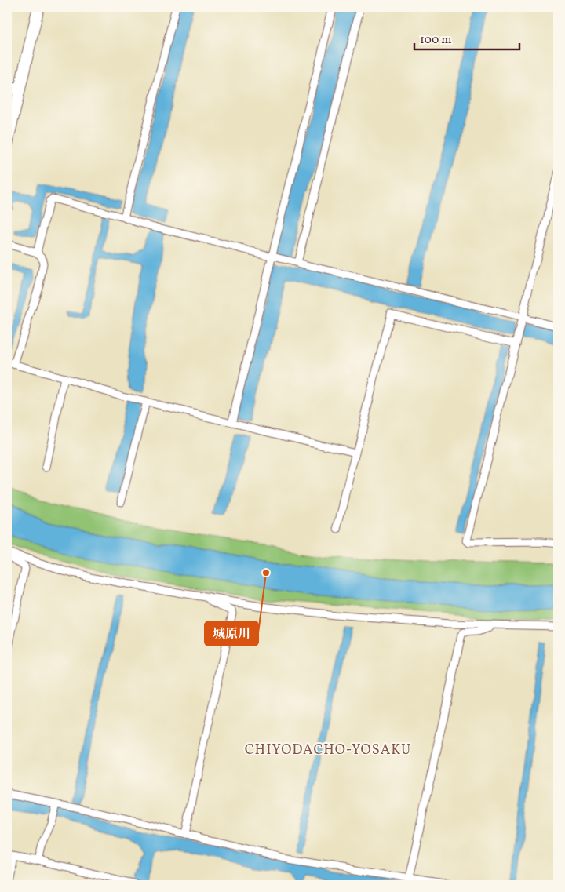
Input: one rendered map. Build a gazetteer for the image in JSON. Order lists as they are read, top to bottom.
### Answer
{
  "districts": ["CHIYODACHO-YOSAKU"],
  "places": ["城原川"],
  "scale_bar": "100 m"
}
